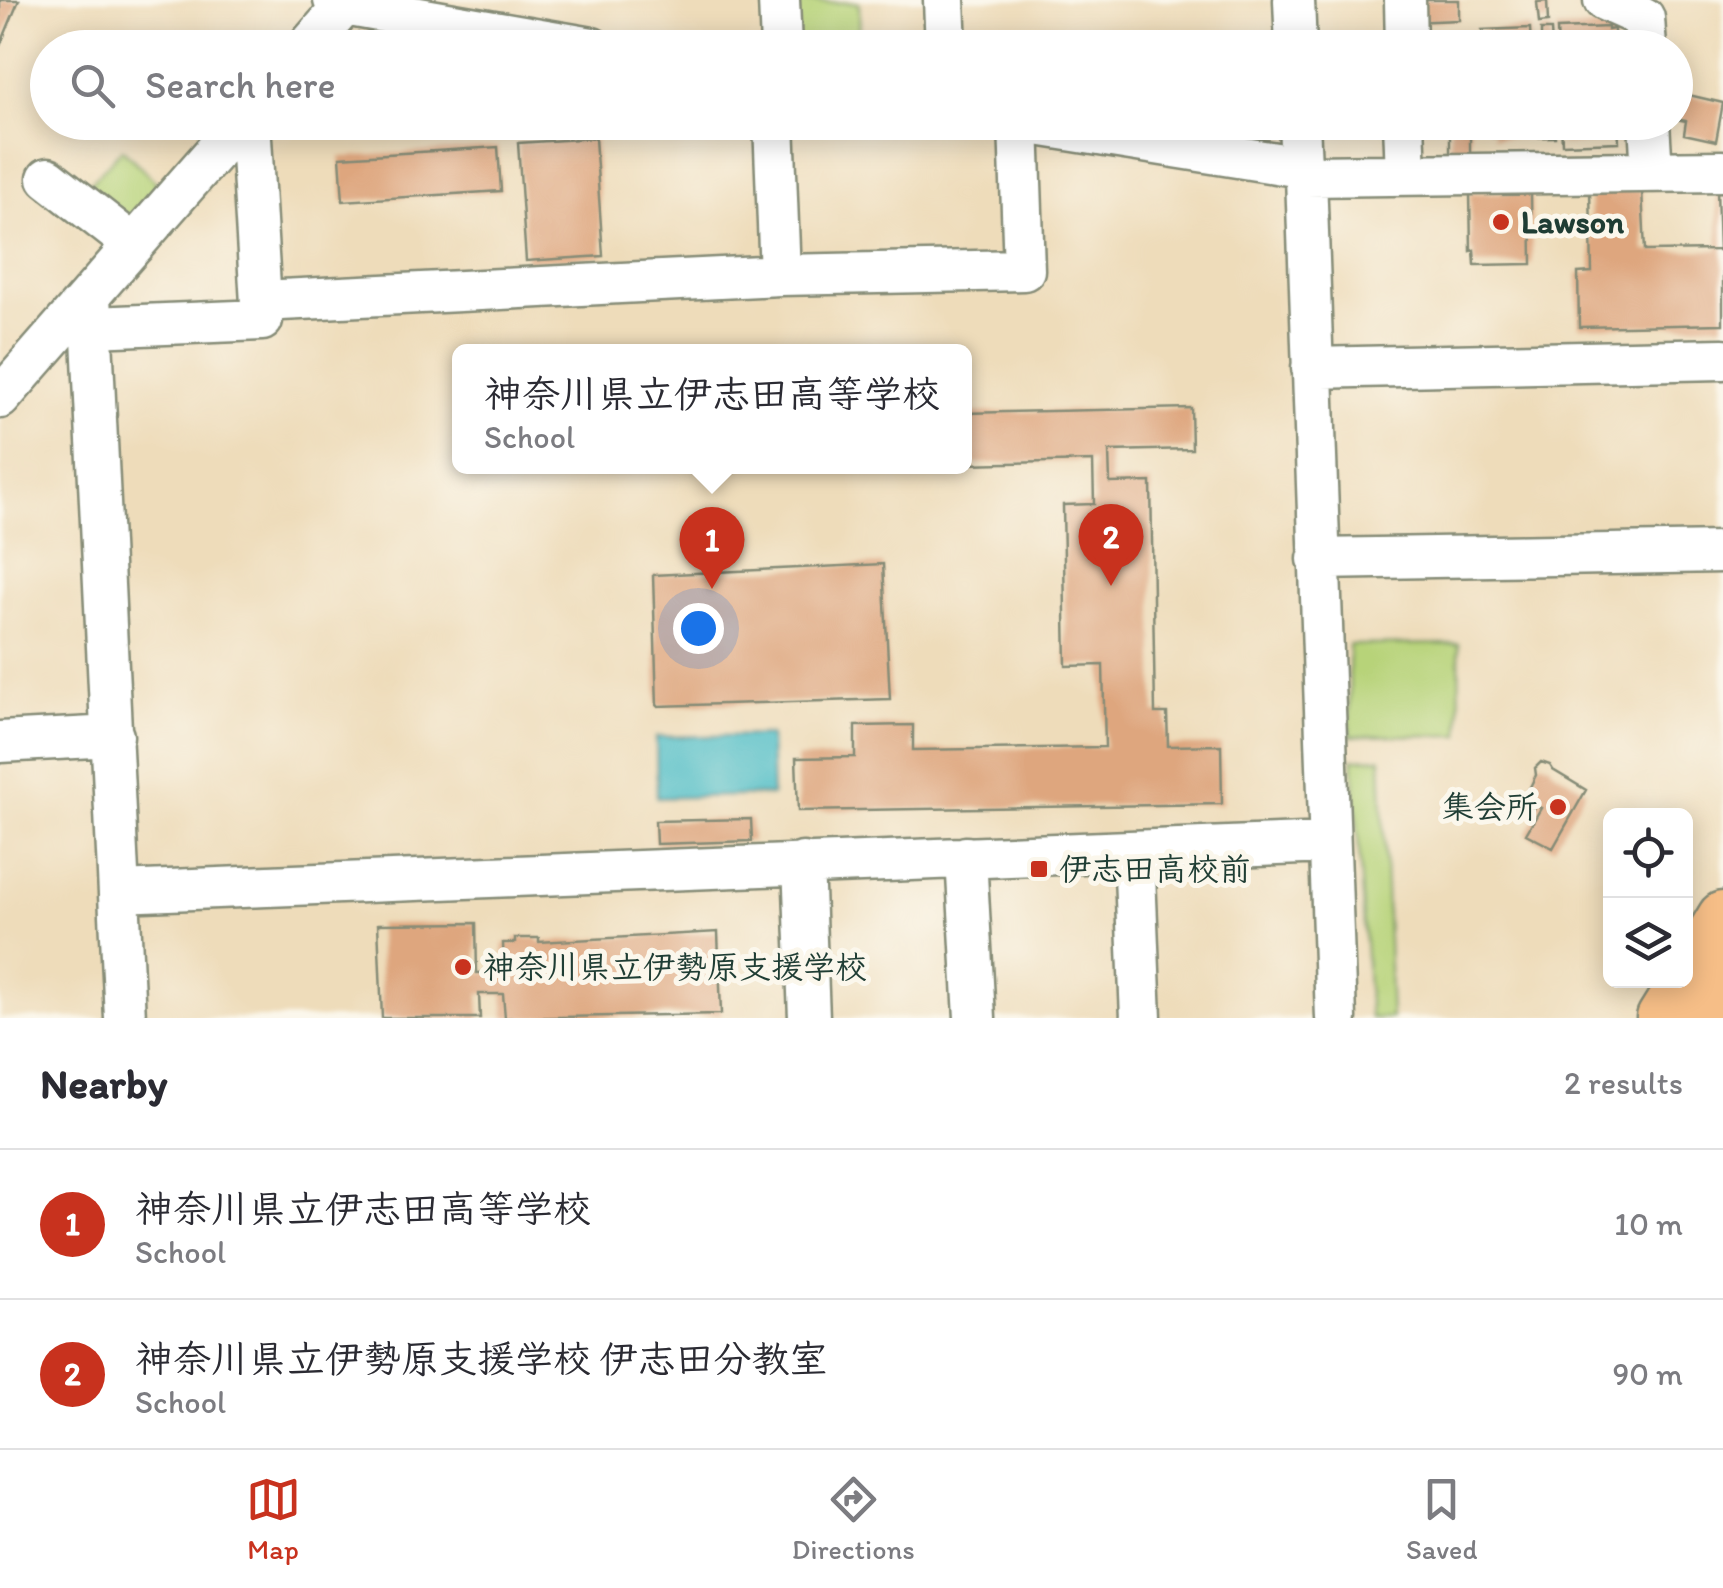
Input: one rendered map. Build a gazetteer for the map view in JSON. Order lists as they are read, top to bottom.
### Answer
{
  "places": {
    "other": ["Lawson", "集会所", "神奈川県立伊勢原支援学校"],
    "transit": ["伊志田高校前"]
  },
  "page": {
    "search": "Search here",
    "popup": ["神奈川県立伊志田高等学校", "School"],
    "pins": ["2", "1"],
    "heading": ["Nearby", "2 results"],
    "list": [
      {
        "mark": "1",
        "name": "神奈川県立伊志田高等学校",
        "note": "School",
        "value": "10 m"
      },
      {
        "mark": "2",
        "name": "神奈川県立伊勢原支援学校 伊志田分教室",
        "note": "School",
        "value": "90 m"
      }
    ],
    "nav": ["Map", "Directions", "Saved"]
  }
}
